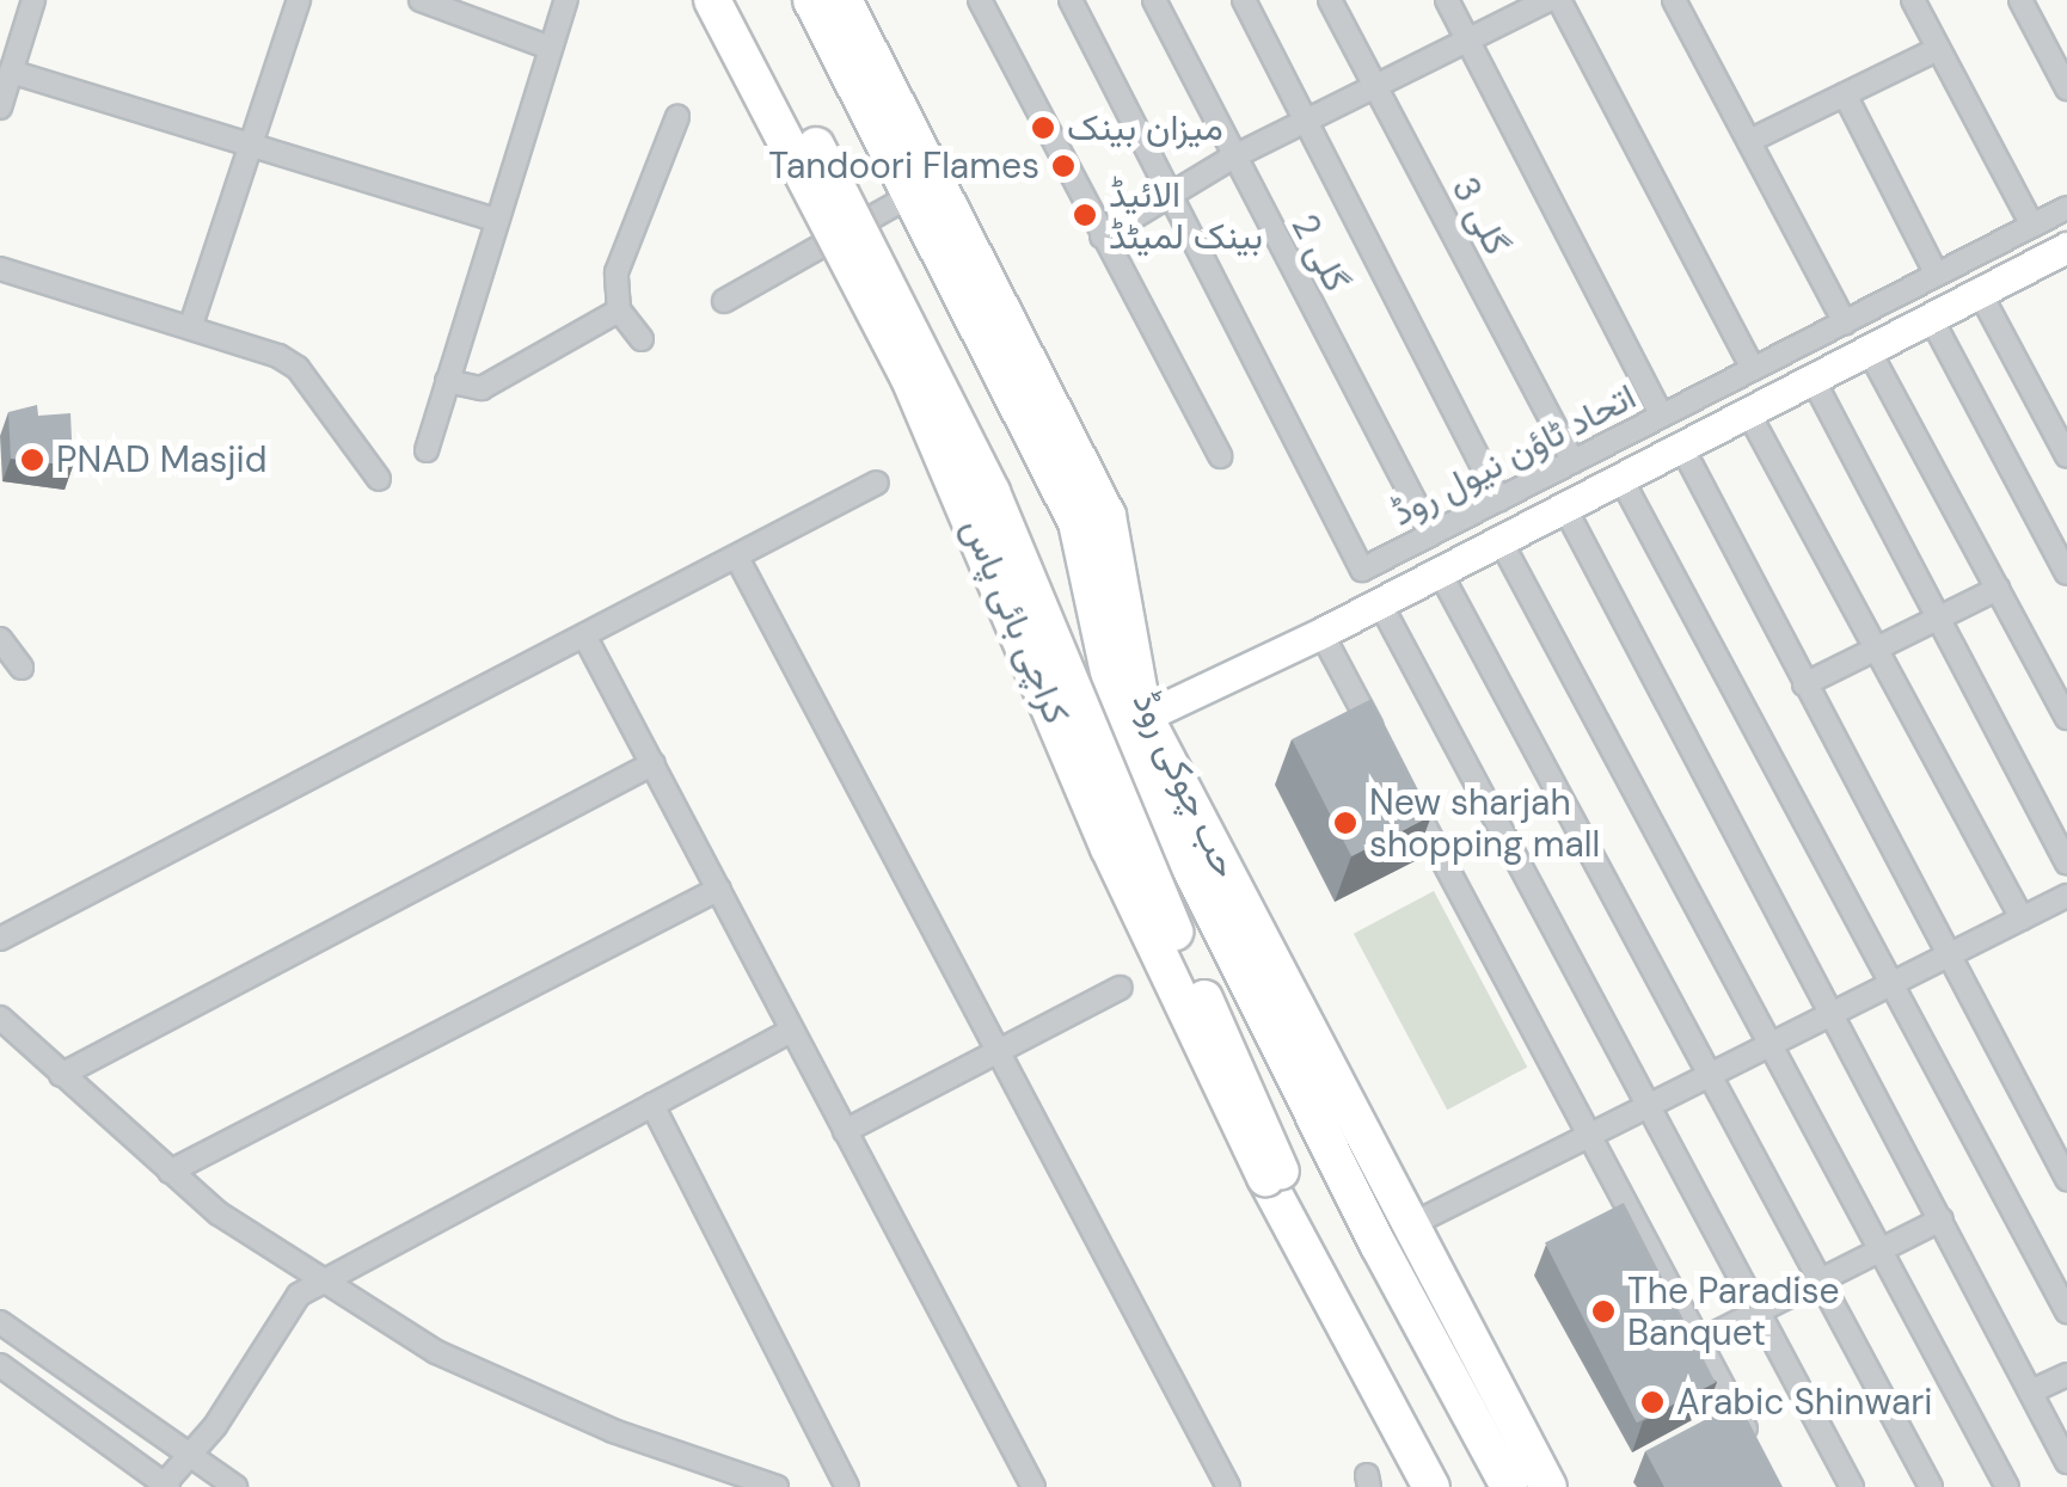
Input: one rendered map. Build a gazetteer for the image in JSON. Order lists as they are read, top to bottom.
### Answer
{
  "streets": {
    "highway": ["کراچی بائی پاس", "حب چوکی روڈ"],
    "street": ["گلی 3", "گلی 2", "اتحاد ٹاؤن نیول روڈ"]
  },
  "crossings": [
    ["گلی 3", "اتحاد ٹاؤن نیول روڈ"],
    ["گلی 2", "اتحاد ٹاؤن نیول روڈ"]
  ],
  "places": [
    "میزان بینک",
    "Tandoori Flames",
    "الائیڈ بینک لمیٹڈ",
    "PNAD Masjid",
    "New sharjah shopping mall",
    "The Paradise Banquet",
    "Arabic Shinwari"
  ]
}
